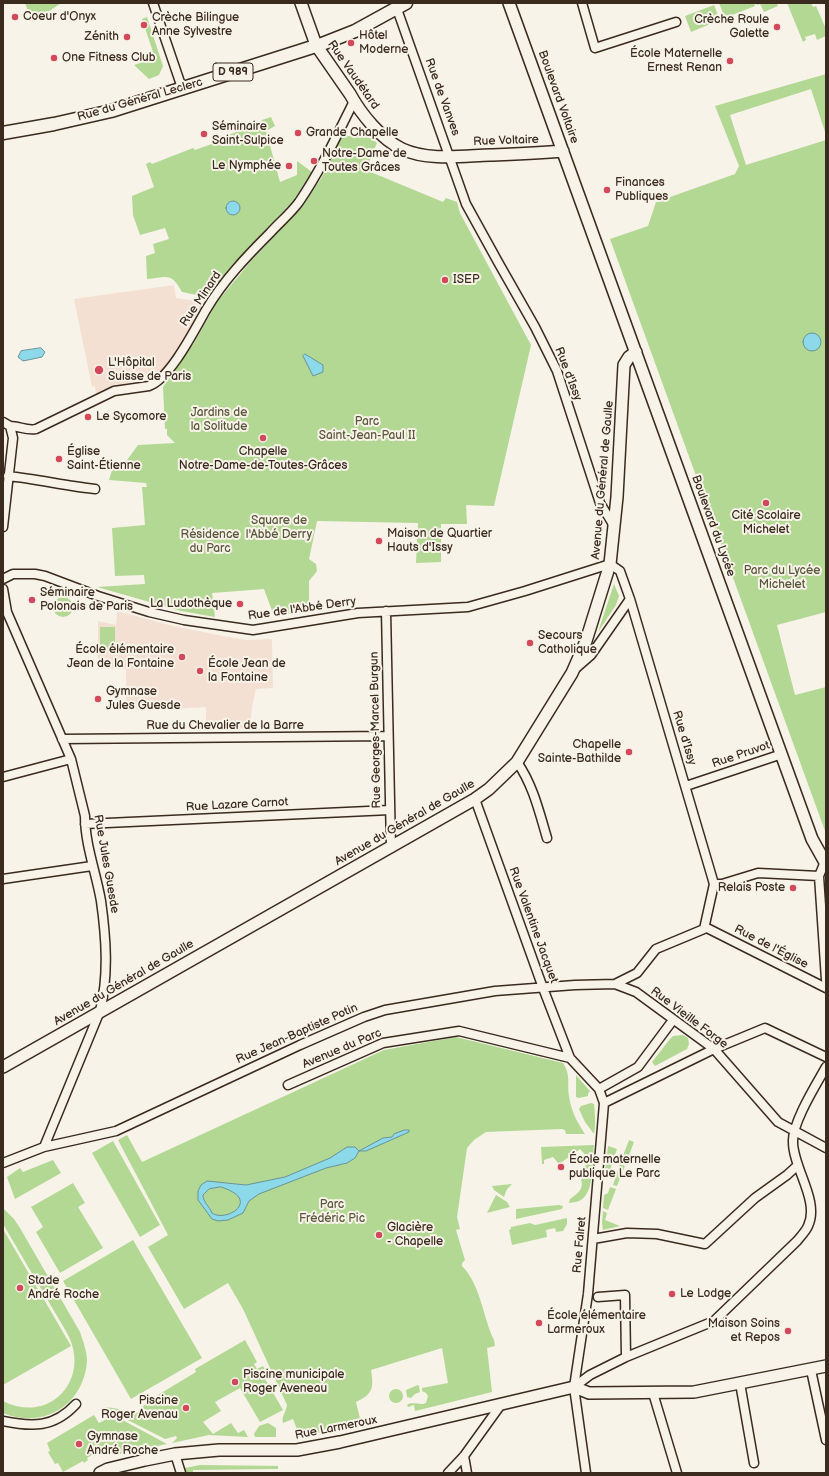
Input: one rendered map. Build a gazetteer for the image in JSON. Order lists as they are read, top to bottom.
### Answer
{
  "streets": {
    "main road": [
      "D 989",
      "Rue Vaudétard",
      "Boulevard Voltaire",
      "Rue du Général Leclerc",
      "Rue Voltaire",
      "Avenue du Général de Gaulle",
      "Boulevard du Lycée",
      "Rue Larmeroux"
    ],
    "street": [
      "Rue de Vanves",
      "Rue Minard",
      "Rue d'Issy",
      "Rue de l'Abbé Derry",
      "Rue du Chevalier de la Barre",
      "Rue Georges-Marcel Burgun",
      "Rue Pruvot",
      "Rue Lazare Carnot",
      "Rue Jules Guesde",
      "Rue Valentine Jacquet",
      "Rue de l'Église",
      "Rue Vieille Forge",
      "Rue Jean-Baptiste Potin",
      "Avenue du Parc",
      "Rue Falret"
    ]
  },
  "crossings": [
    ["Rue Vaudétard", "Rue de Vanves"],
    ["Rue Vaudétard", "Rue du Général Leclerc"],
    ["Rue Vaudétard", "Rue Voltaire"],
    ["Rue Vaudétard", "Rue Minard"],
    ["Rue de Vanves", "Rue du Général Leclerc"],
    ["Rue de Vanves", "Rue Voltaire"],
    ["Rue de Vanves", "Rue d'Issy"],
    ["Boulevard Voltaire", "Rue Voltaire"],
    ["Boulevard Voltaire", "Boulevard du Lycée"],
    ["Rue d'Issy", "Avenue du Général de Gaulle"],
    ["Rue d'Issy", "Rue de l'Abbé Derry"],
    ["Rue d'Issy", "Rue Pruvot"],
    ["Avenue du Général de Gaulle", "Boulevard du Lycée"],
    ["Avenue du Général de Gaulle", "Rue de l'Abbé Derry"],
    ["Avenue du Général de Gaulle", "Rue Georges-Marcel Burgun"],
    ["Avenue du Général de Gaulle", "Rue Jules Guesde"],
    ["Avenue du Général de Gaulle", "Rue Valentine Jacquet"],
    ["Boulevard du Lycée", "Rue Pruvot"],
    ["Rue de l'Abbé Derry", "Rue Georges-Marcel Burgun"],
    ["Rue du Chevalier de la Barre", "Rue Georges-Marcel Burgun"],
    ["Rue du Chevalier de la Barre", "Rue Jules Guesde"],
    ["Rue Georges-Marcel Burgun", "Rue Lazare Carnot"],
    ["Rue Lazare Carnot", "Rue Jules Guesde"],
    ["Rue Jules Guesde", "Rue Jean-Baptiste Potin"],
    ["Rue Valentine Jacquet", "Rue Jean-Baptiste Potin"],
    ["Rue Valentine Jacquet", "Avenue du Parc"],
    ["Rue Vieille Forge", "Rue Jean-Baptiste Potin"],
    ["Rue Falret", "Rue Larmeroux"]
  ],
  "parks": [
    "Jardins de la Solitude",
    "Parc Saint-Jean-Paul II",
    "Square de l'Abbé Derry",
    "Résidence du Parc",
    "Parc du Lycée Michelet",
    "Parc Frédéric Pic"
  ],
  "places": [
    "Coeur d'Onyx",
    "Crèche Bilingue Anne Sylvestre",
    "Crèche Roule Galette",
    "Zénith",
    "Hôtel Moderne",
    "One Fitness Club",
    "École Maternelle Ernest Renan",
    "Grande Chapelle",
    "Séminaire Saint-Sulpice",
    "Notre-Dame de Toutes Grâces",
    "Le Nymphée",
    "Finances Publiques",
    "ISEP",
    "L'Hôpital Suisse de Paris",
    "Le Sycomore",
    "Chapelle Notre-Dame-de-Toutes-Grâces",
    "Église Saint-Étienne",
    "Cité Scolaire Michelet",
    "Maison de Quartier Hauts d'Issy",
    "Séminaire Polonais de Paris",
    "La Ludothèque",
    "Secours Catholique",
    "École élémentaire Jean de la Fontaine",
    "École Jean de la Fontaine",
    "Gymnase Jules Guesde",
    "Chapelle Sainte-Bathilde",
    "Relais Poste",
    "École maternelle publique Le Parc",
    "Glacière - Chapelle",
    "Stade André Roche",
    "Le Lodge",
    "École élémentaire Larmeroux",
    "Maison Soins et Repos",
    "Piscine municipale Roger Aveneau",
    "Piscine Roger Avenau",
    "Gymnase André Roche"
  ]
}
